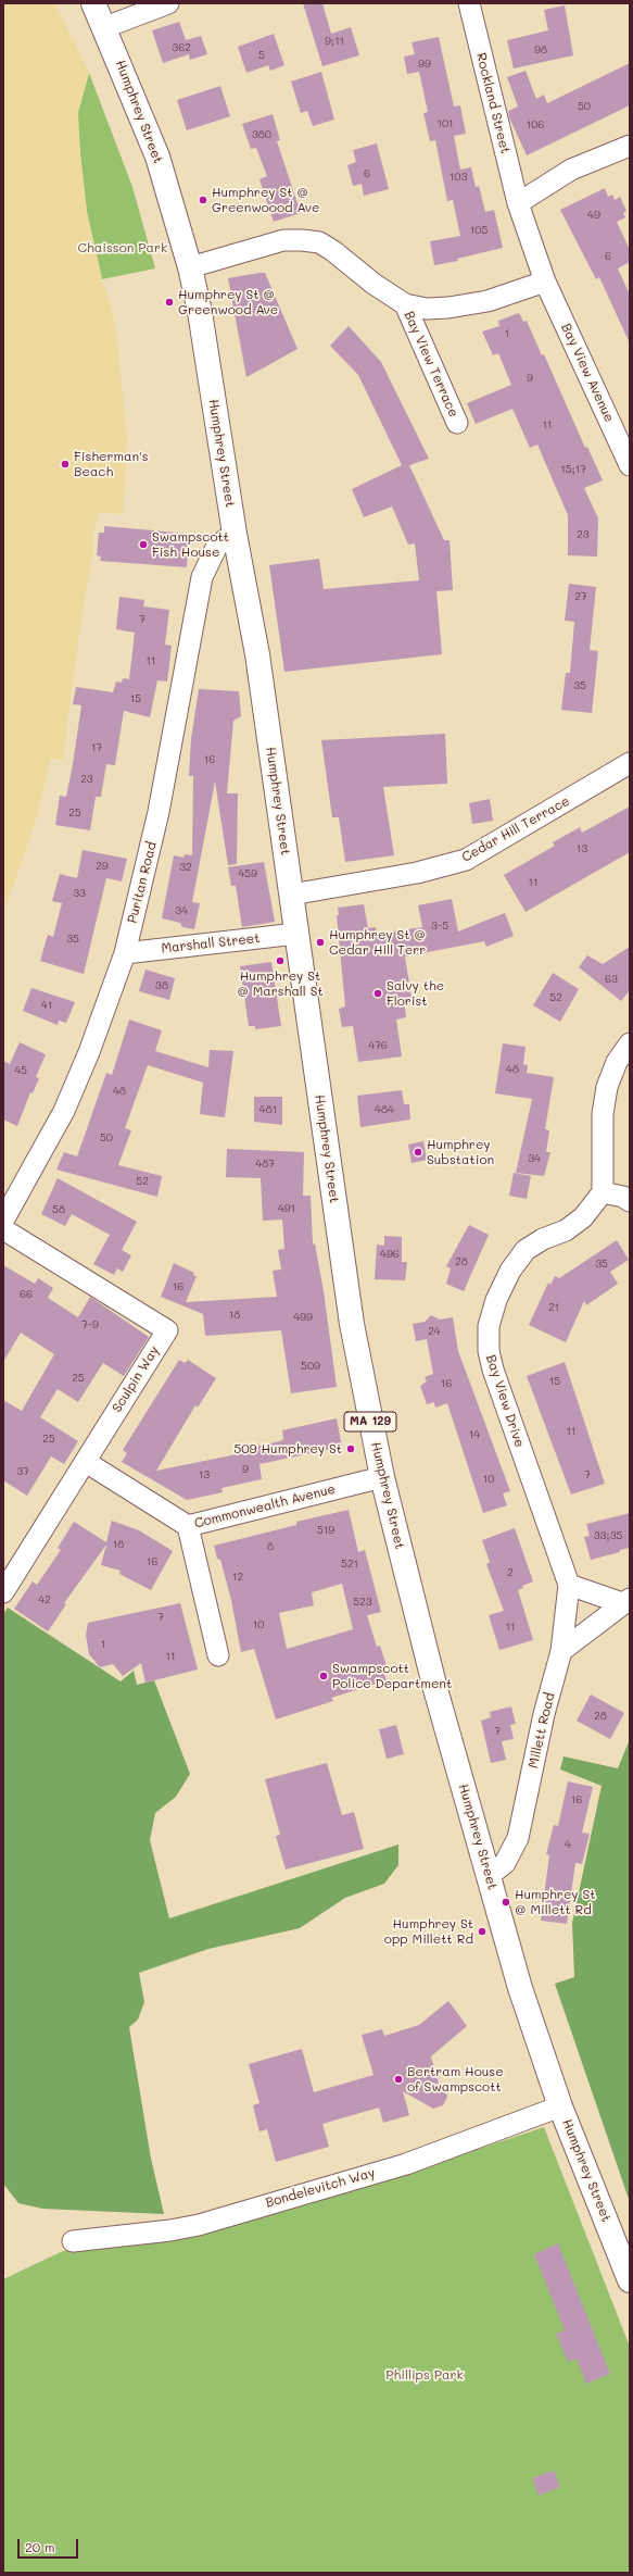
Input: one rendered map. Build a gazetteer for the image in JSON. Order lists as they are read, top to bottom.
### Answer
{
  "streets": {
    "main road": ["Humphrey Street", "MA 129"],
    "street": [
      "Rockland Street",
      "Bay View Terrace",
      "Bay View Avenue",
      "Cedar Hill Terrace",
      "Puritan Road",
      "Marshall Street",
      "Sculpin Way",
      "Bay View Drive",
      "Commonwealth Avenue",
      "Millett Road",
      "Bondelevitch Way"
    ]
  },
  "crossings": [
    ["Rockland Street", "Bay View Avenue"],
    ["Humphrey Street", "Cedar Hill Terrace"],
    ["Humphrey Street", "Puritan Road"],
    ["Humphrey Street", "Marshall Street"],
    ["Humphrey Street", "Commonwealth Avenue"],
    ["Humphrey Street", "Millett Road"],
    ["Humphrey Street", "Bondelevitch Way"],
    ["Puritan Road", "Marshall Street"],
    ["Sculpin Way", "Commonwealth Avenue"],
    ["Bay View Drive", "Millett Road"]
  ],
  "parks": ["Chaisson Park", "Phillips Park"],
  "places": [
    "Humphrey St @ Greenwoood Ave",
    "Humphrey St @ Greenwood Ave",
    "Fisherman's Beach",
    "Swampscott Fish House",
    "Humphrey St @ Cedar Hill Terr",
    "Humphrey St @ Marshall St",
    "Salvy the Florist",
    "Humphrey Substation",
    "509 Humphrey St",
    "Swampscott Police Department",
    "Humphrey St @ Millett Rd",
    "Humphrey St opp Millett Rd",
    "Bertram House of Swampscott"
  ],
  "house_numbers": [
    "9;11",
    "362",
    "98",
    "5",
    "99",
    "50",
    "101",
    "106",
    "380",
    "6",
    "103",
    "49",
    "105",
    "6",
    "1",
    "9",
    "11",
    "15;17",
    "23",
    "27",
    "7",
    "11",
    "35",
    "15",
    "17",
    "16",
    "23",
    "25",
    "13",
    "29",
    "32",
    "459",
    "11",
    "33",
    "34",
    "3-5",
    "35",
    "63",
    "38",
    "52",
    "41",
    "476",
    "48",
    "45",
    "48",
    "481",
    "484",
    "50",
    "34",
    "487",
    "52",
    "491",
    "58",
    "496",
    "28",
    "35",
    "16",
    "66",
    "21",
    "18",
    "499",
    "7-9",
    "24",
    "509",
    "25",
    "15",
    "16",
    "11",
    "14",
    "25",
    "9",
    "37",
    "13",
    "7",
    "10",
    "519",
    "33;35",
    "18",
    "8",
    "16",
    "521",
    "2",
    "12",
    "42",
    "523",
    "7",
    "10",
    "11",
    "1",
    "11",
    "28",
    "7",
    "16",
    "4"
  ],
  "scale_bar": "20 m"
}
